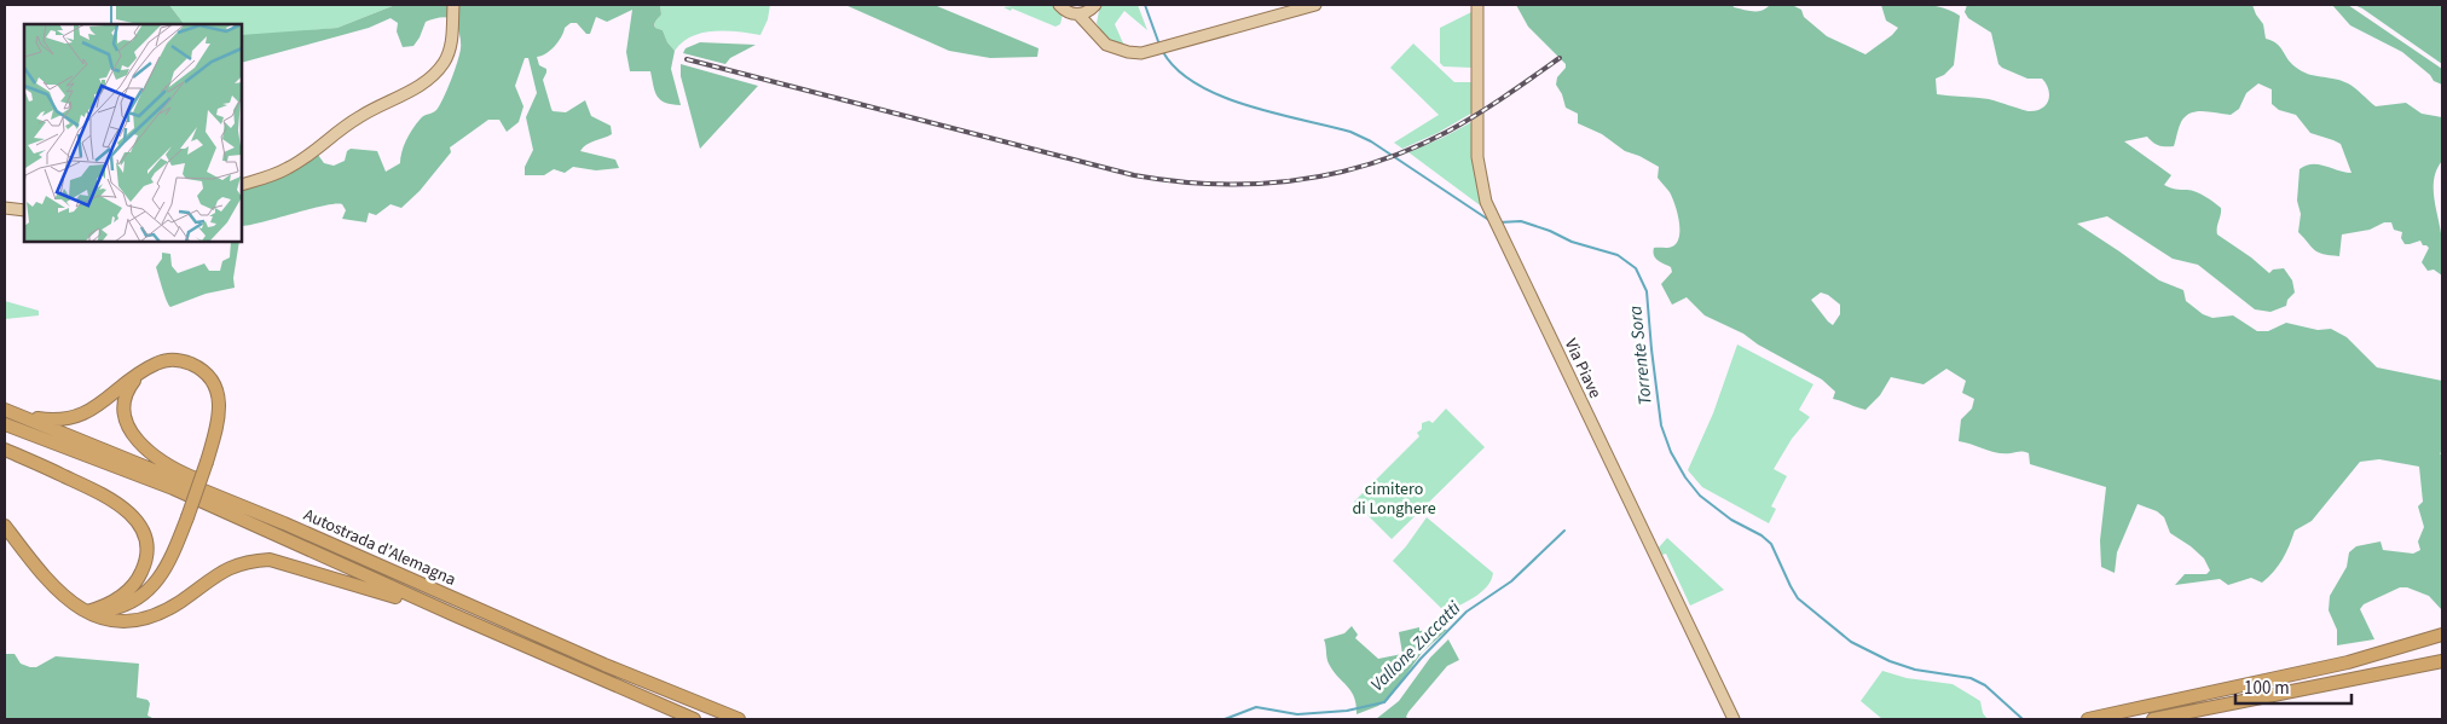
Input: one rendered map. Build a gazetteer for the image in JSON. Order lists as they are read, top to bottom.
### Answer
{
  "streets": {
    "highway": ["Autostrada d'Alemagna"],
    "main road": ["Via Piave"]
  },
  "water": ["Torrente Sora", "Vallone Zuccatti"],
  "parks": ["cimitero di Longhere"],
  "scale_bar": "100 m"
}
